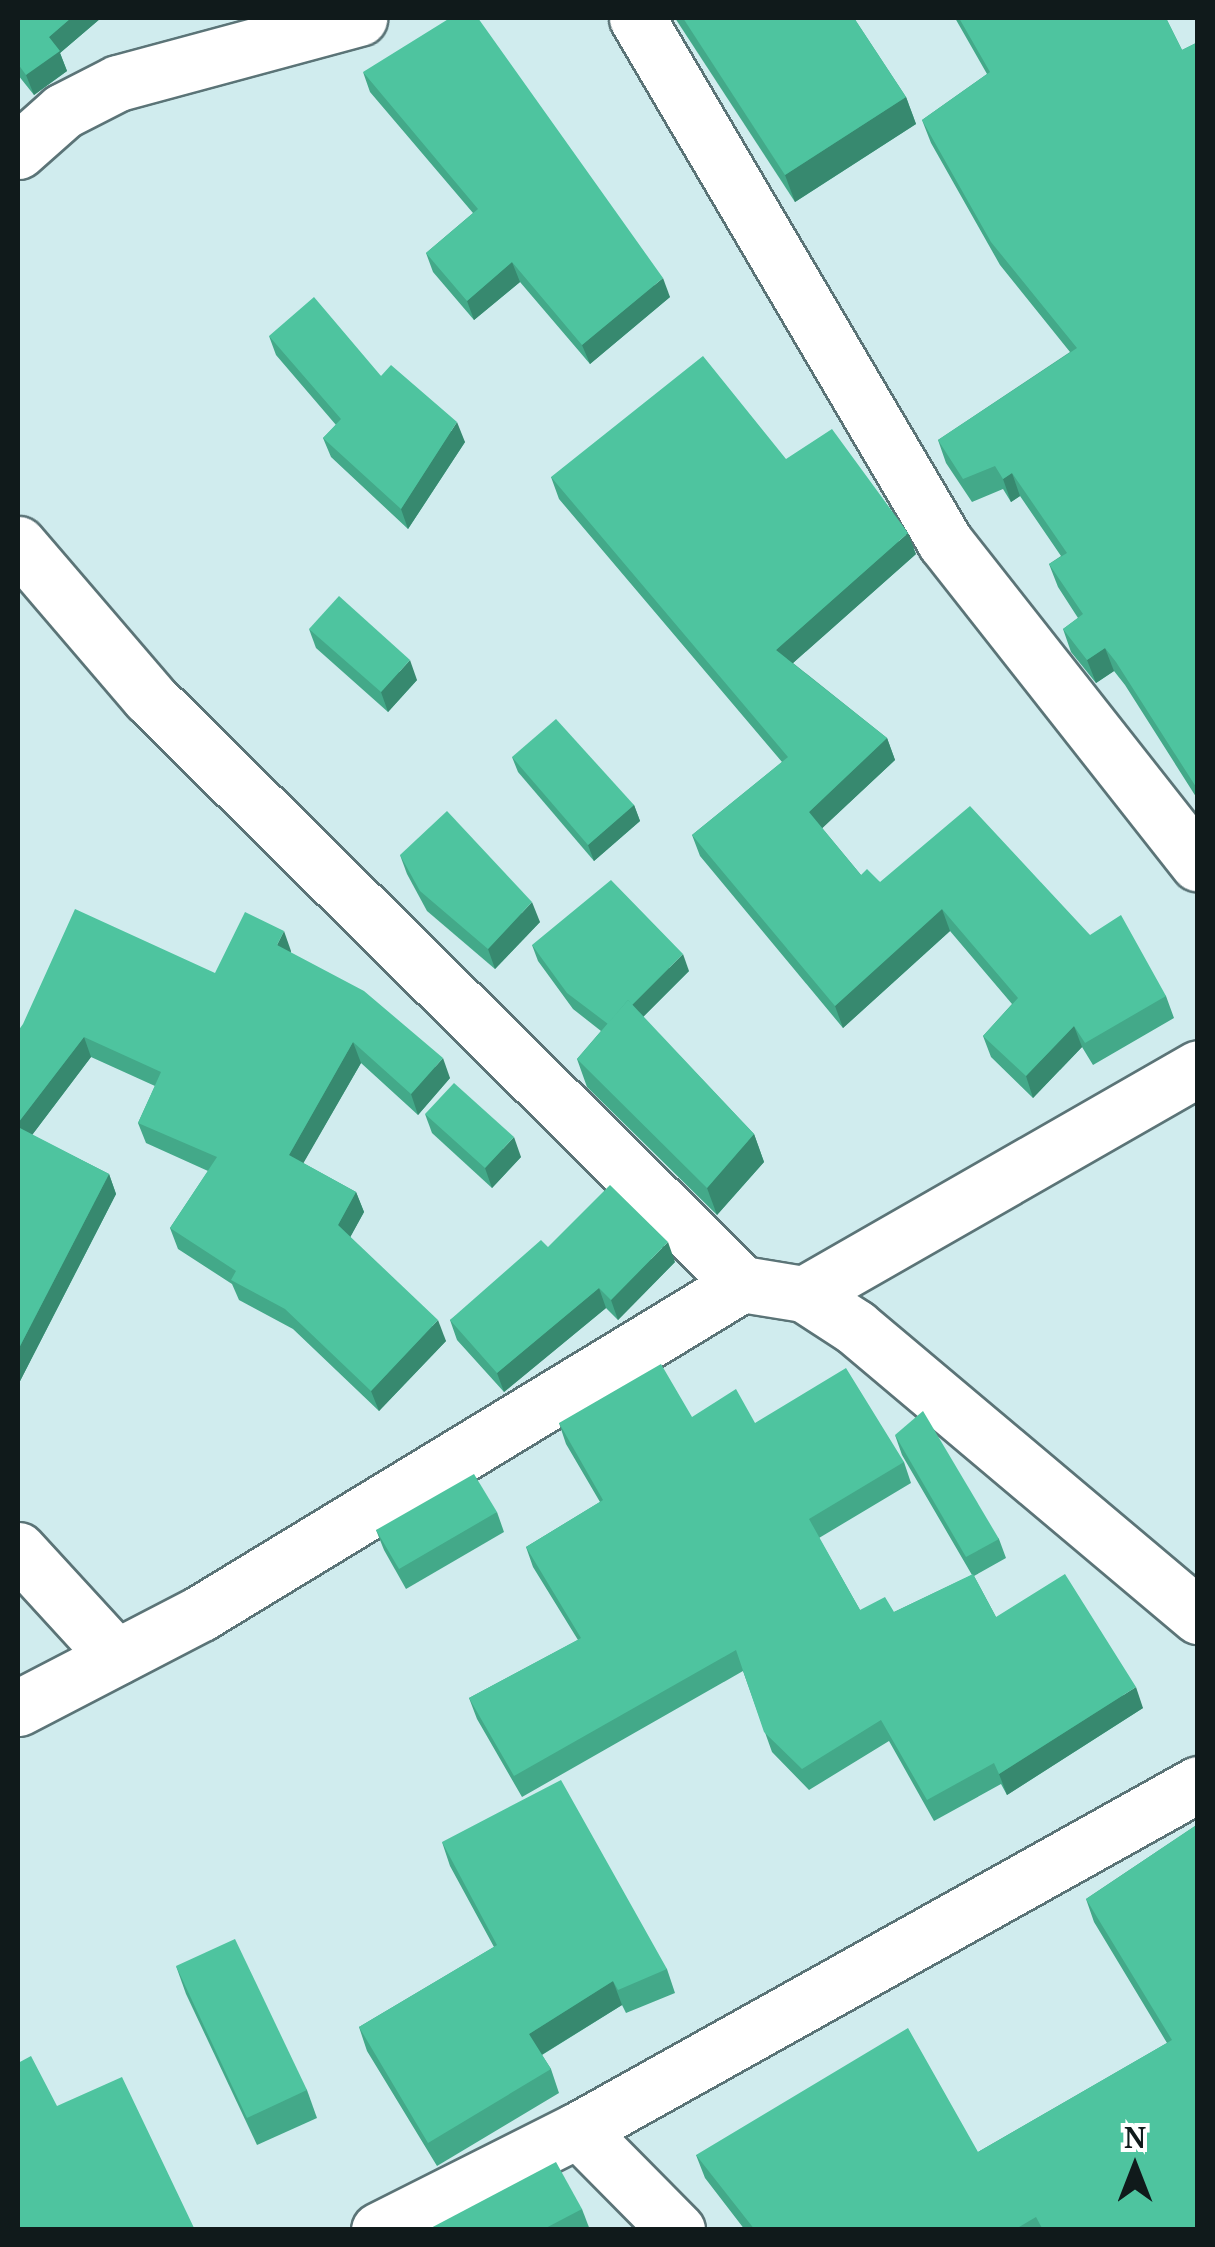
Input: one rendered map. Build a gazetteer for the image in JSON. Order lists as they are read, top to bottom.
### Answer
{
  "north": "top"
}
